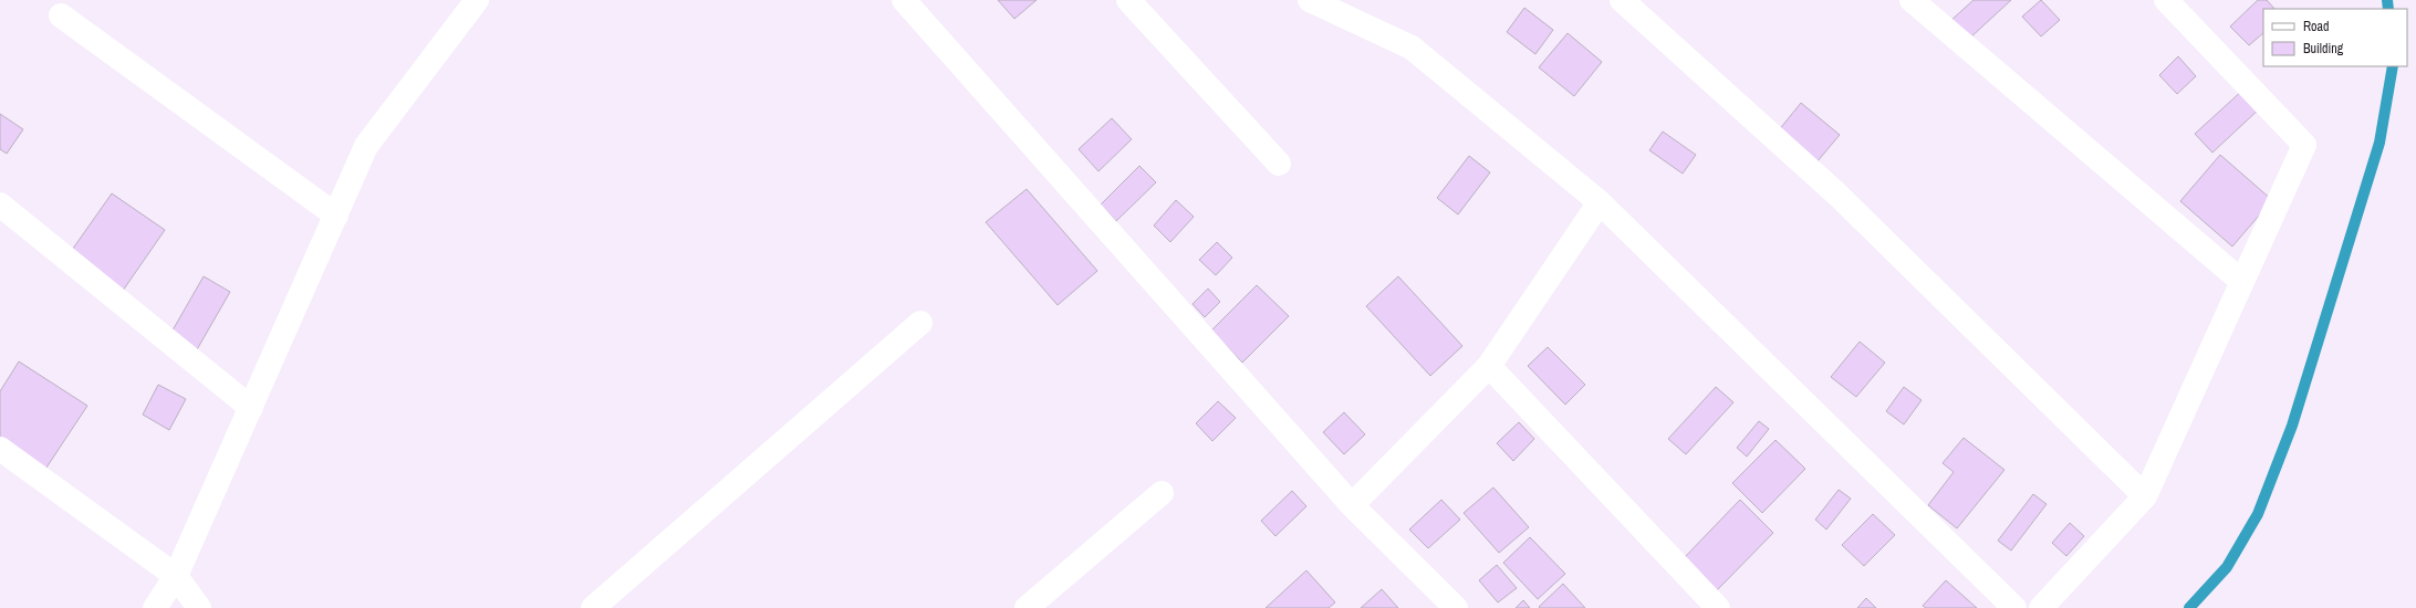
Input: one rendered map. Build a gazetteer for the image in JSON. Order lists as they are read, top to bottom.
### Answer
{
  "legend": ["Road", "Building"]
}
